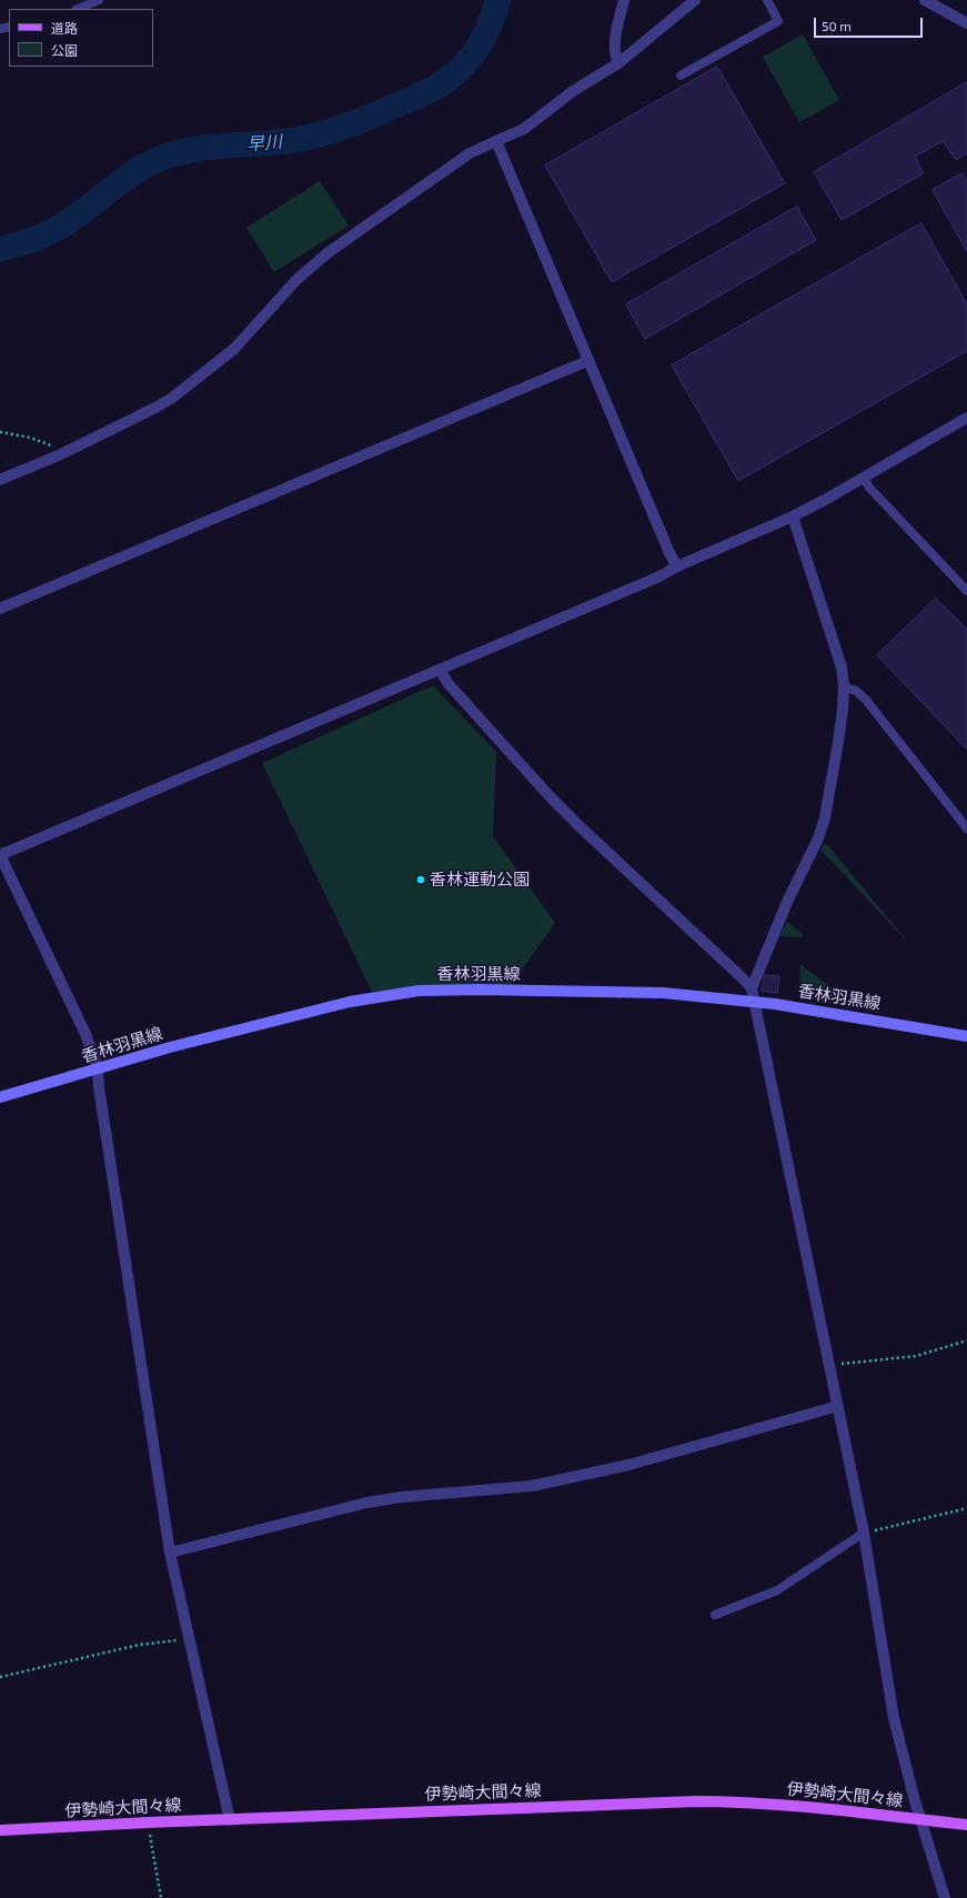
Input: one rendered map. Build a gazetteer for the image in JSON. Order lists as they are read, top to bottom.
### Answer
{
  "streets": {
    "main road": ["香林羽黒線", "伊勢崎大間々線"]
  },
  "water": ["早川"],
  "places": ["香林運動公園"],
  "legend": ["道路", "公園"],
  "scale_bar": "50 m"
}
